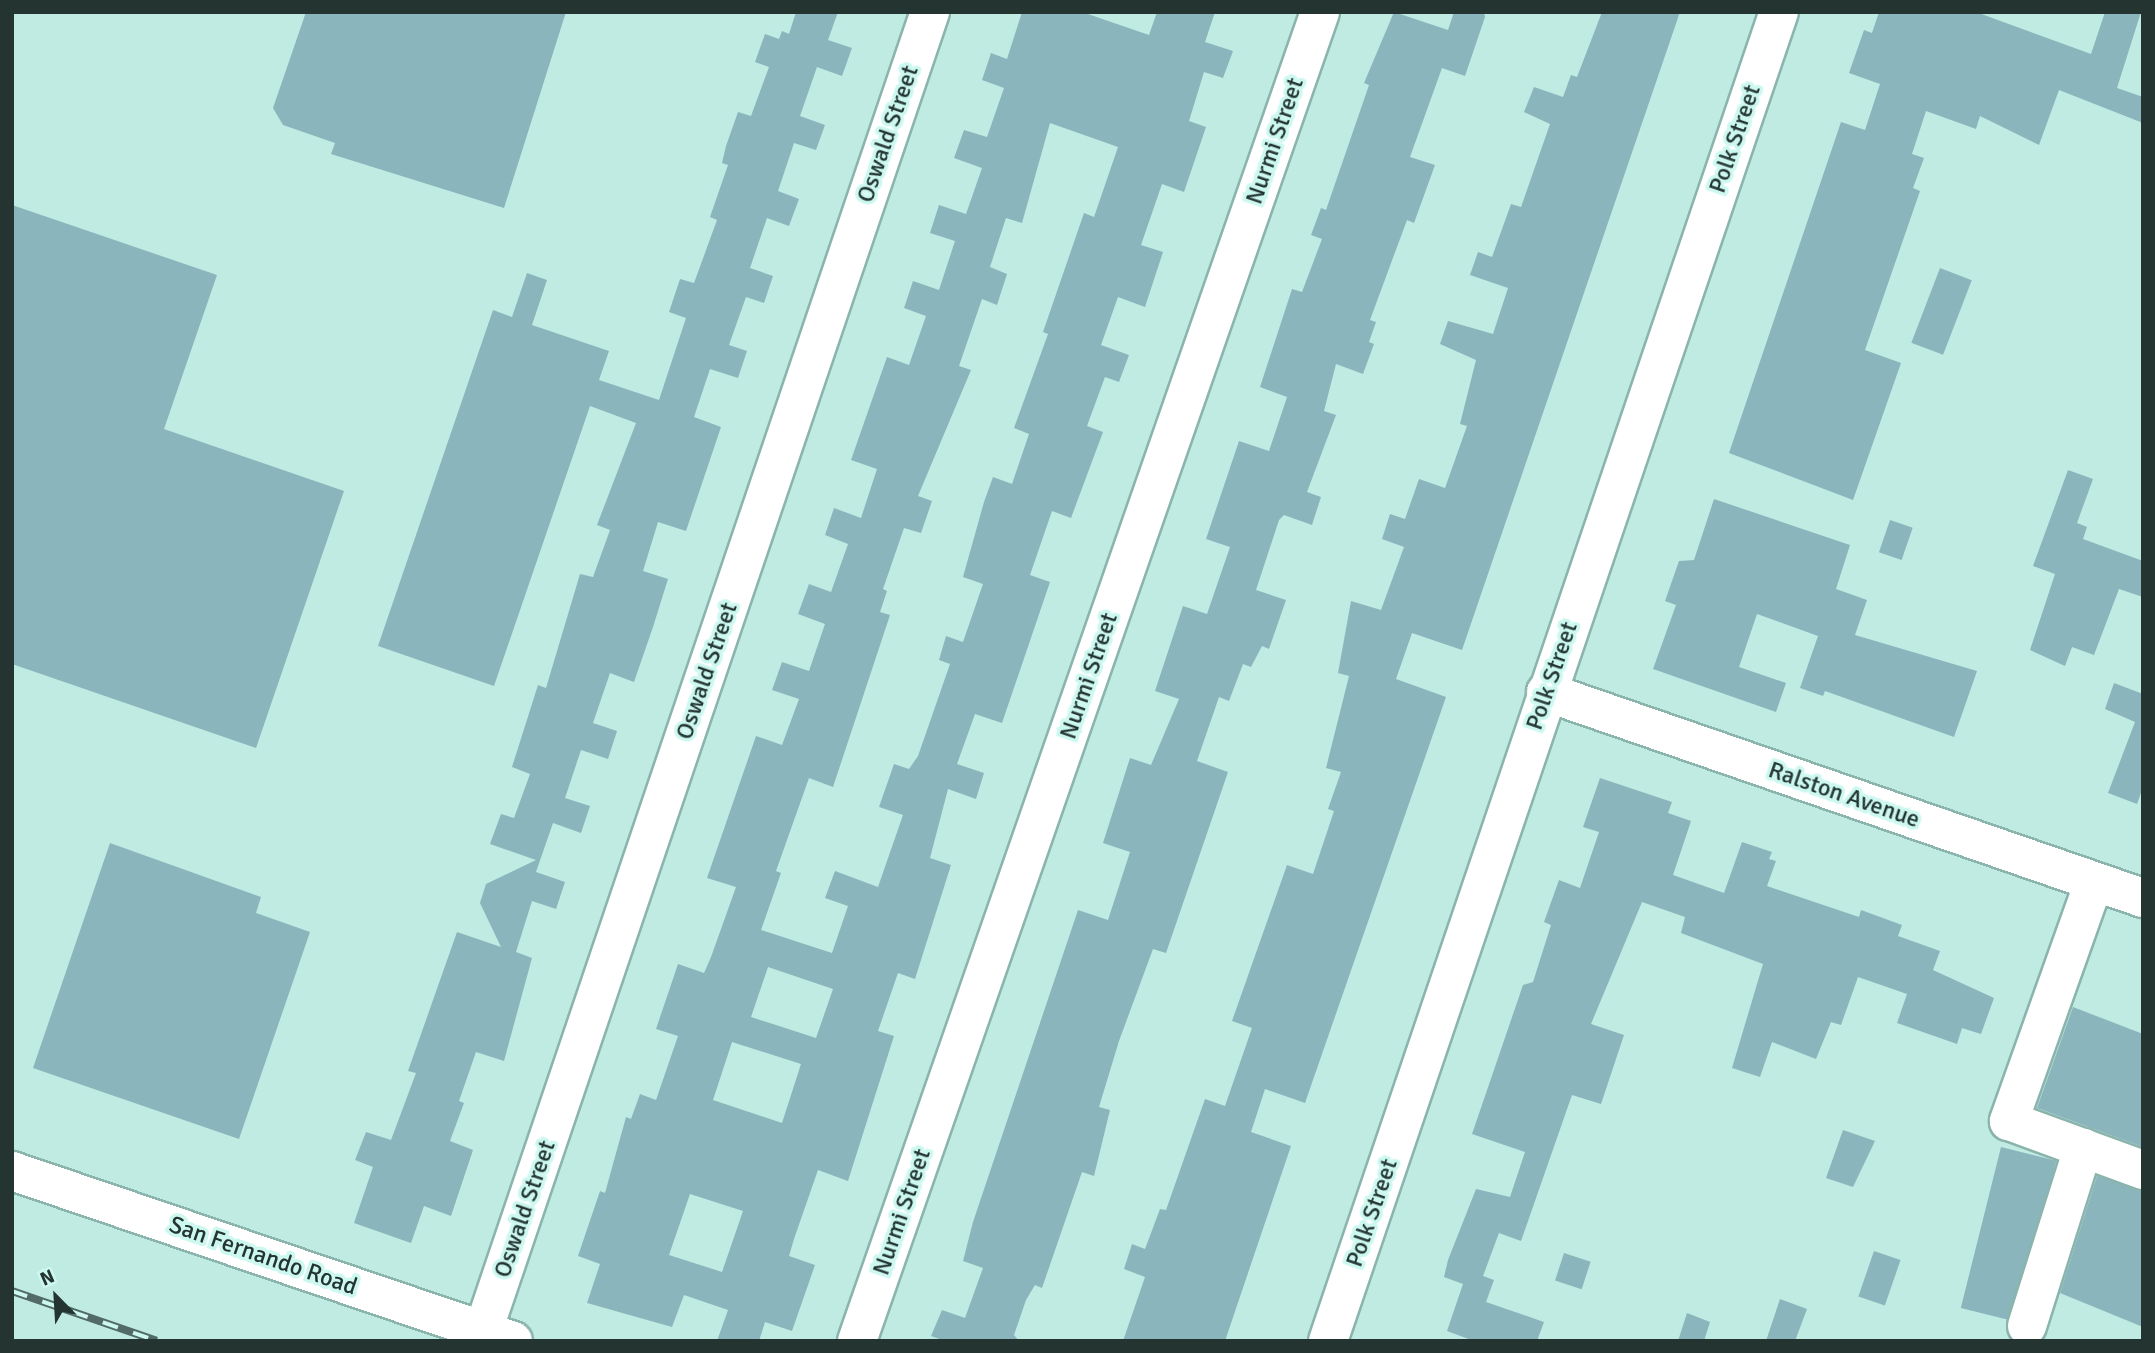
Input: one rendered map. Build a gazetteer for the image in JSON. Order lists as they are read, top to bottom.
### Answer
{
  "streets": {
    "street": [
      "Oswald Street",
      "Polk Street",
      "Nurmi Street",
      "Ralston Avenue",
      "San Fernando Road"
    ]
  },
  "crossings": [
    ["Oswald Street", "San Fernando Road"],
    ["Polk Street", "Ralston Avenue"]
  ],
  "north": "top left"
}
